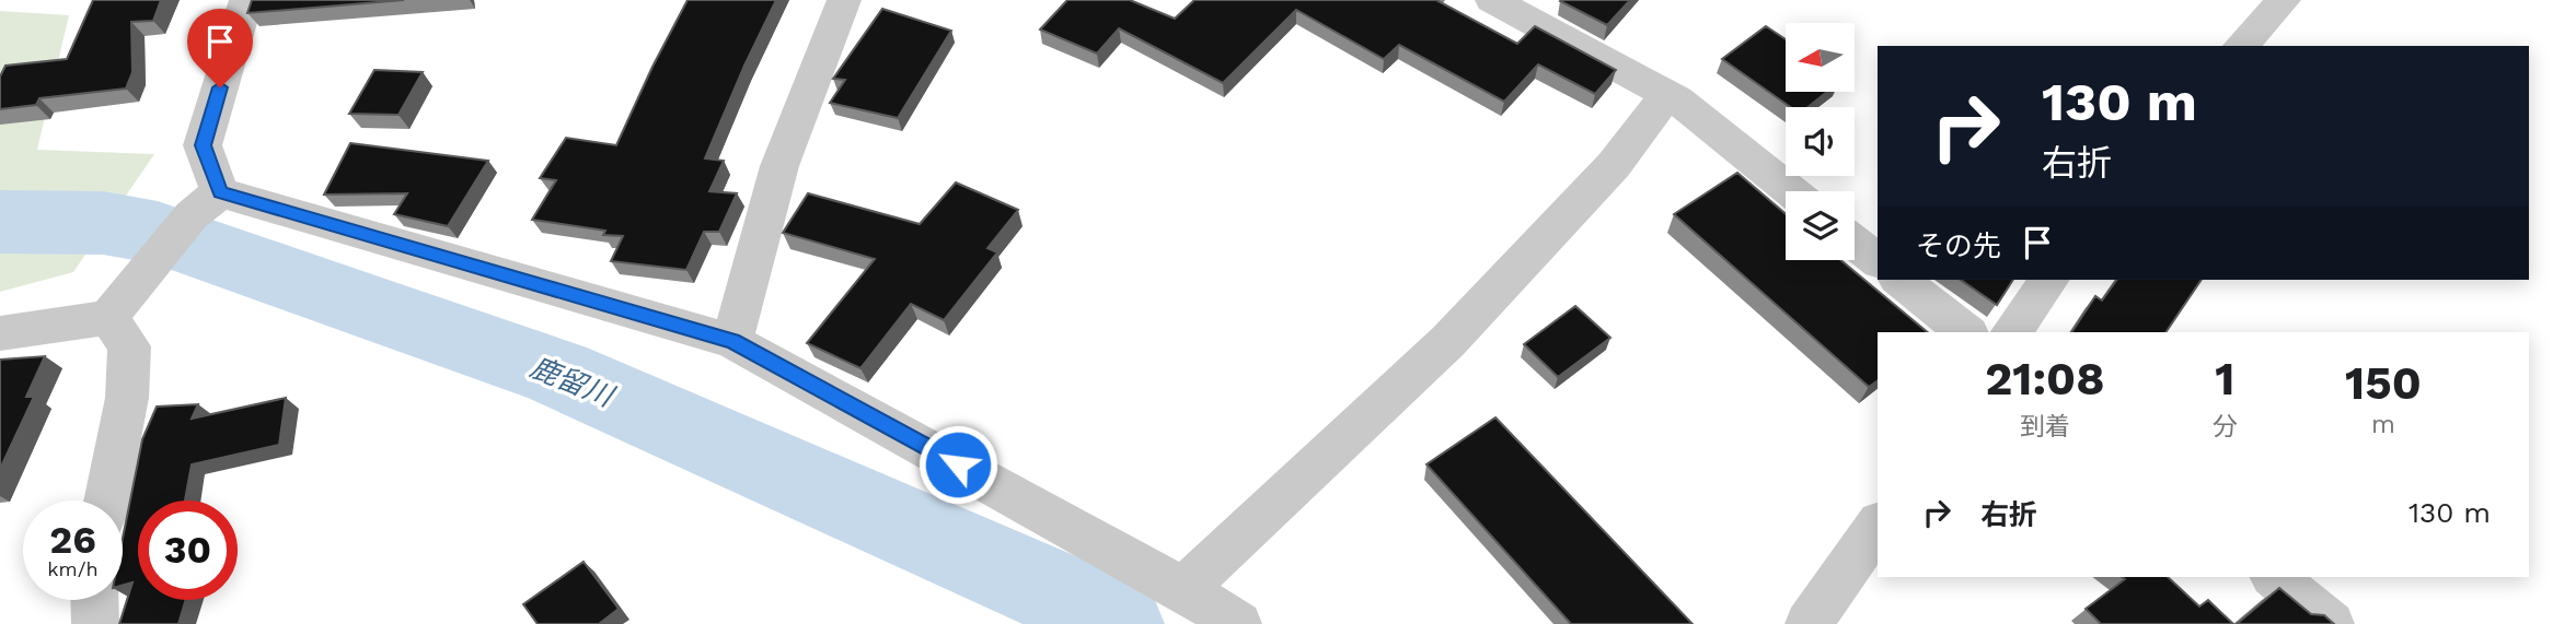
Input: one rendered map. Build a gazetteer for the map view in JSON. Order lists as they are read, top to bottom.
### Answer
{
  "water": ["鹿留川"],
  "north": "left",
  "page": {
    "turn": ["130 m", "右折"],
    "then": "その先",
    "eta": [
      "21:08",
      "到着",
      "1",
      "分",
      "150",
      "m"
    ],
    "list": [
      {
        "name": "右折",
        "value": "130 m"
      }
    ],
    "speed": "26 km/h",
    "limit": "30"
  }
}
